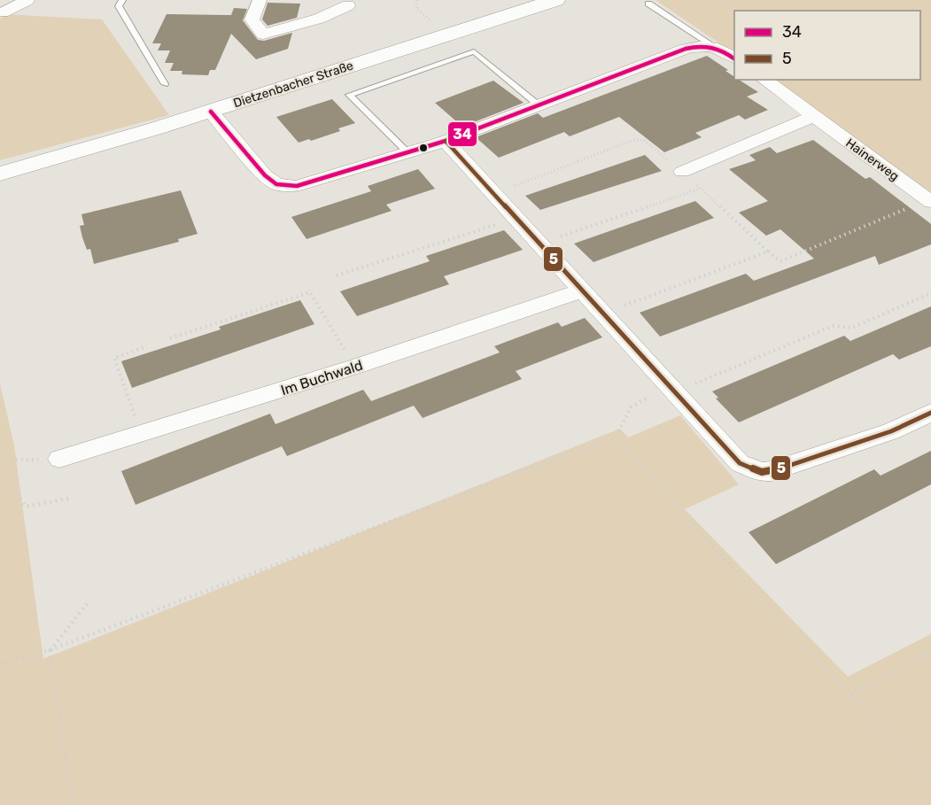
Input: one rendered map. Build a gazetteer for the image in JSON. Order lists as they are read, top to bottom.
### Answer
{
  "streets": {
    "main road": ["Dietzenbacher Straße"],
    "street": ["Hainerweg", "Im Buchwald"]
  },
  "lines": ["transit line 34", "transit line 5"],
  "legend": ["34", "5"]
}
